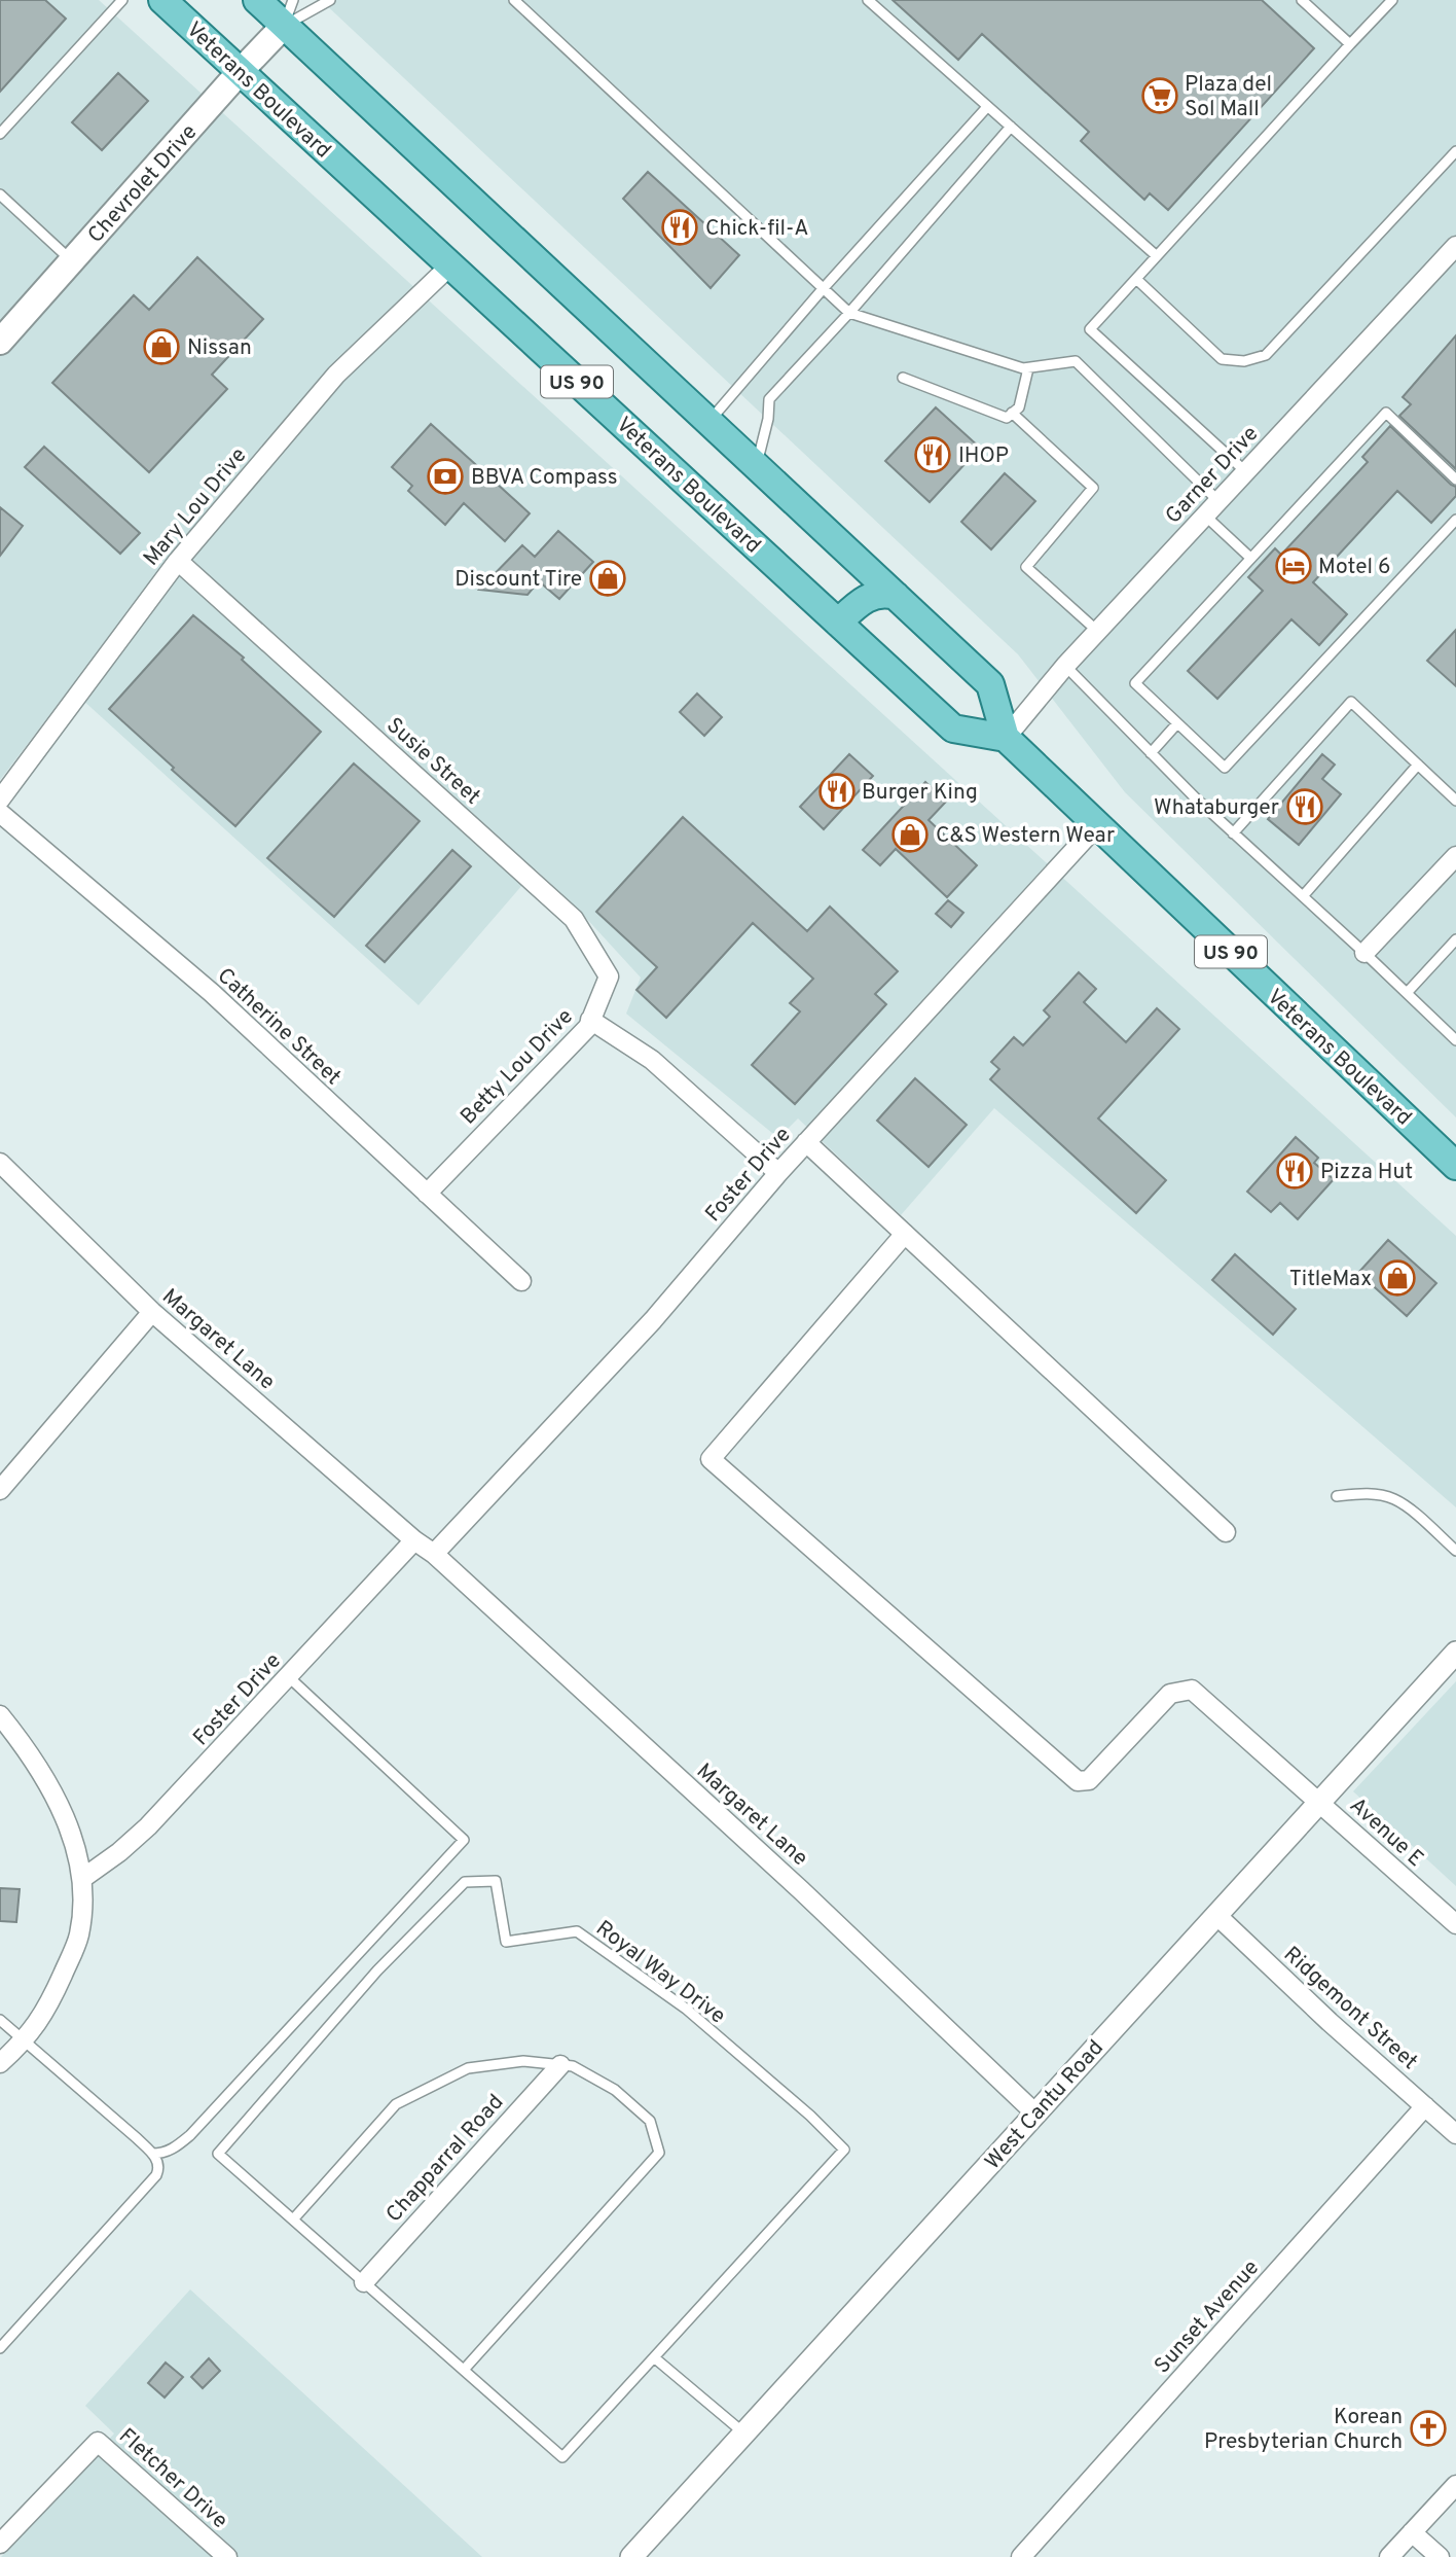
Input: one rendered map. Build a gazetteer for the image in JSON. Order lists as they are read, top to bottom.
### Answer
{
  "streets": {
    "main road": ["Veterans Boulevard", "Chevrolet Drive", "US 90"],
    "street": [
      "Garner Drive",
      "Mary Lou Drive",
      "Susie Street",
      "Catherine Street",
      "Betty Lou Drive",
      "Foster Drive",
      "Margaret Lane",
      "Avenue E",
      "Ridgemont Street",
      "West Cantu Road",
      "Chapparral Road",
      "Sunset Avenue",
      "Fletcher Drive"
    ],
    "lane": ["Royal Way Drive"]
  },
  "crossings": [
    ["Veterans Boulevard", "Chevrolet Drive"],
    ["Veterans Boulevard", "US 90"],
    ["Veterans Boulevard", "Garner Drive"],
    ["Veterans Boulevard", "Mary Lou Drive"],
    ["Veterans Boulevard", "Foster Drive"],
    ["Chevrolet Drive", "US 90"],
    ["US 90", "Garner Drive"],
    ["Mary Lou Drive", "Susie Street"],
    ["Susie Street", "Betty Lou Drive"],
    ["Catherine Street", "Betty Lou Drive"],
    ["Betty Lou Drive", "Foster Drive"],
    ["Foster Drive", "Margaret Lane"],
    ["Margaret Lane", "West Cantu Road"],
    ["Avenue E", "West Cantu Road"],
    ["Ridgemont Street", "West Cantu Road"],
    ["Ridgemont Street", "Sunset Avenue"]
  ],
  "places": {
    "supermarket": ["Plaza del Sol Mall"],
    "restaurant": [
      "Chick-fil-A",
      "IHOP",
      "Burger King",
      "Whataburger",
      "Pizza Hut"
    ],
    "shop": [
      "Nissan",
      "Discount Tire",
      "C&S Western Wear",
      "TitleMax"
    ],
    "bank": ["BBVA Compass"],
    "hotel": ["Motel 6"],
    "church": ["Korean Presbyterian Church"]
  }
}
